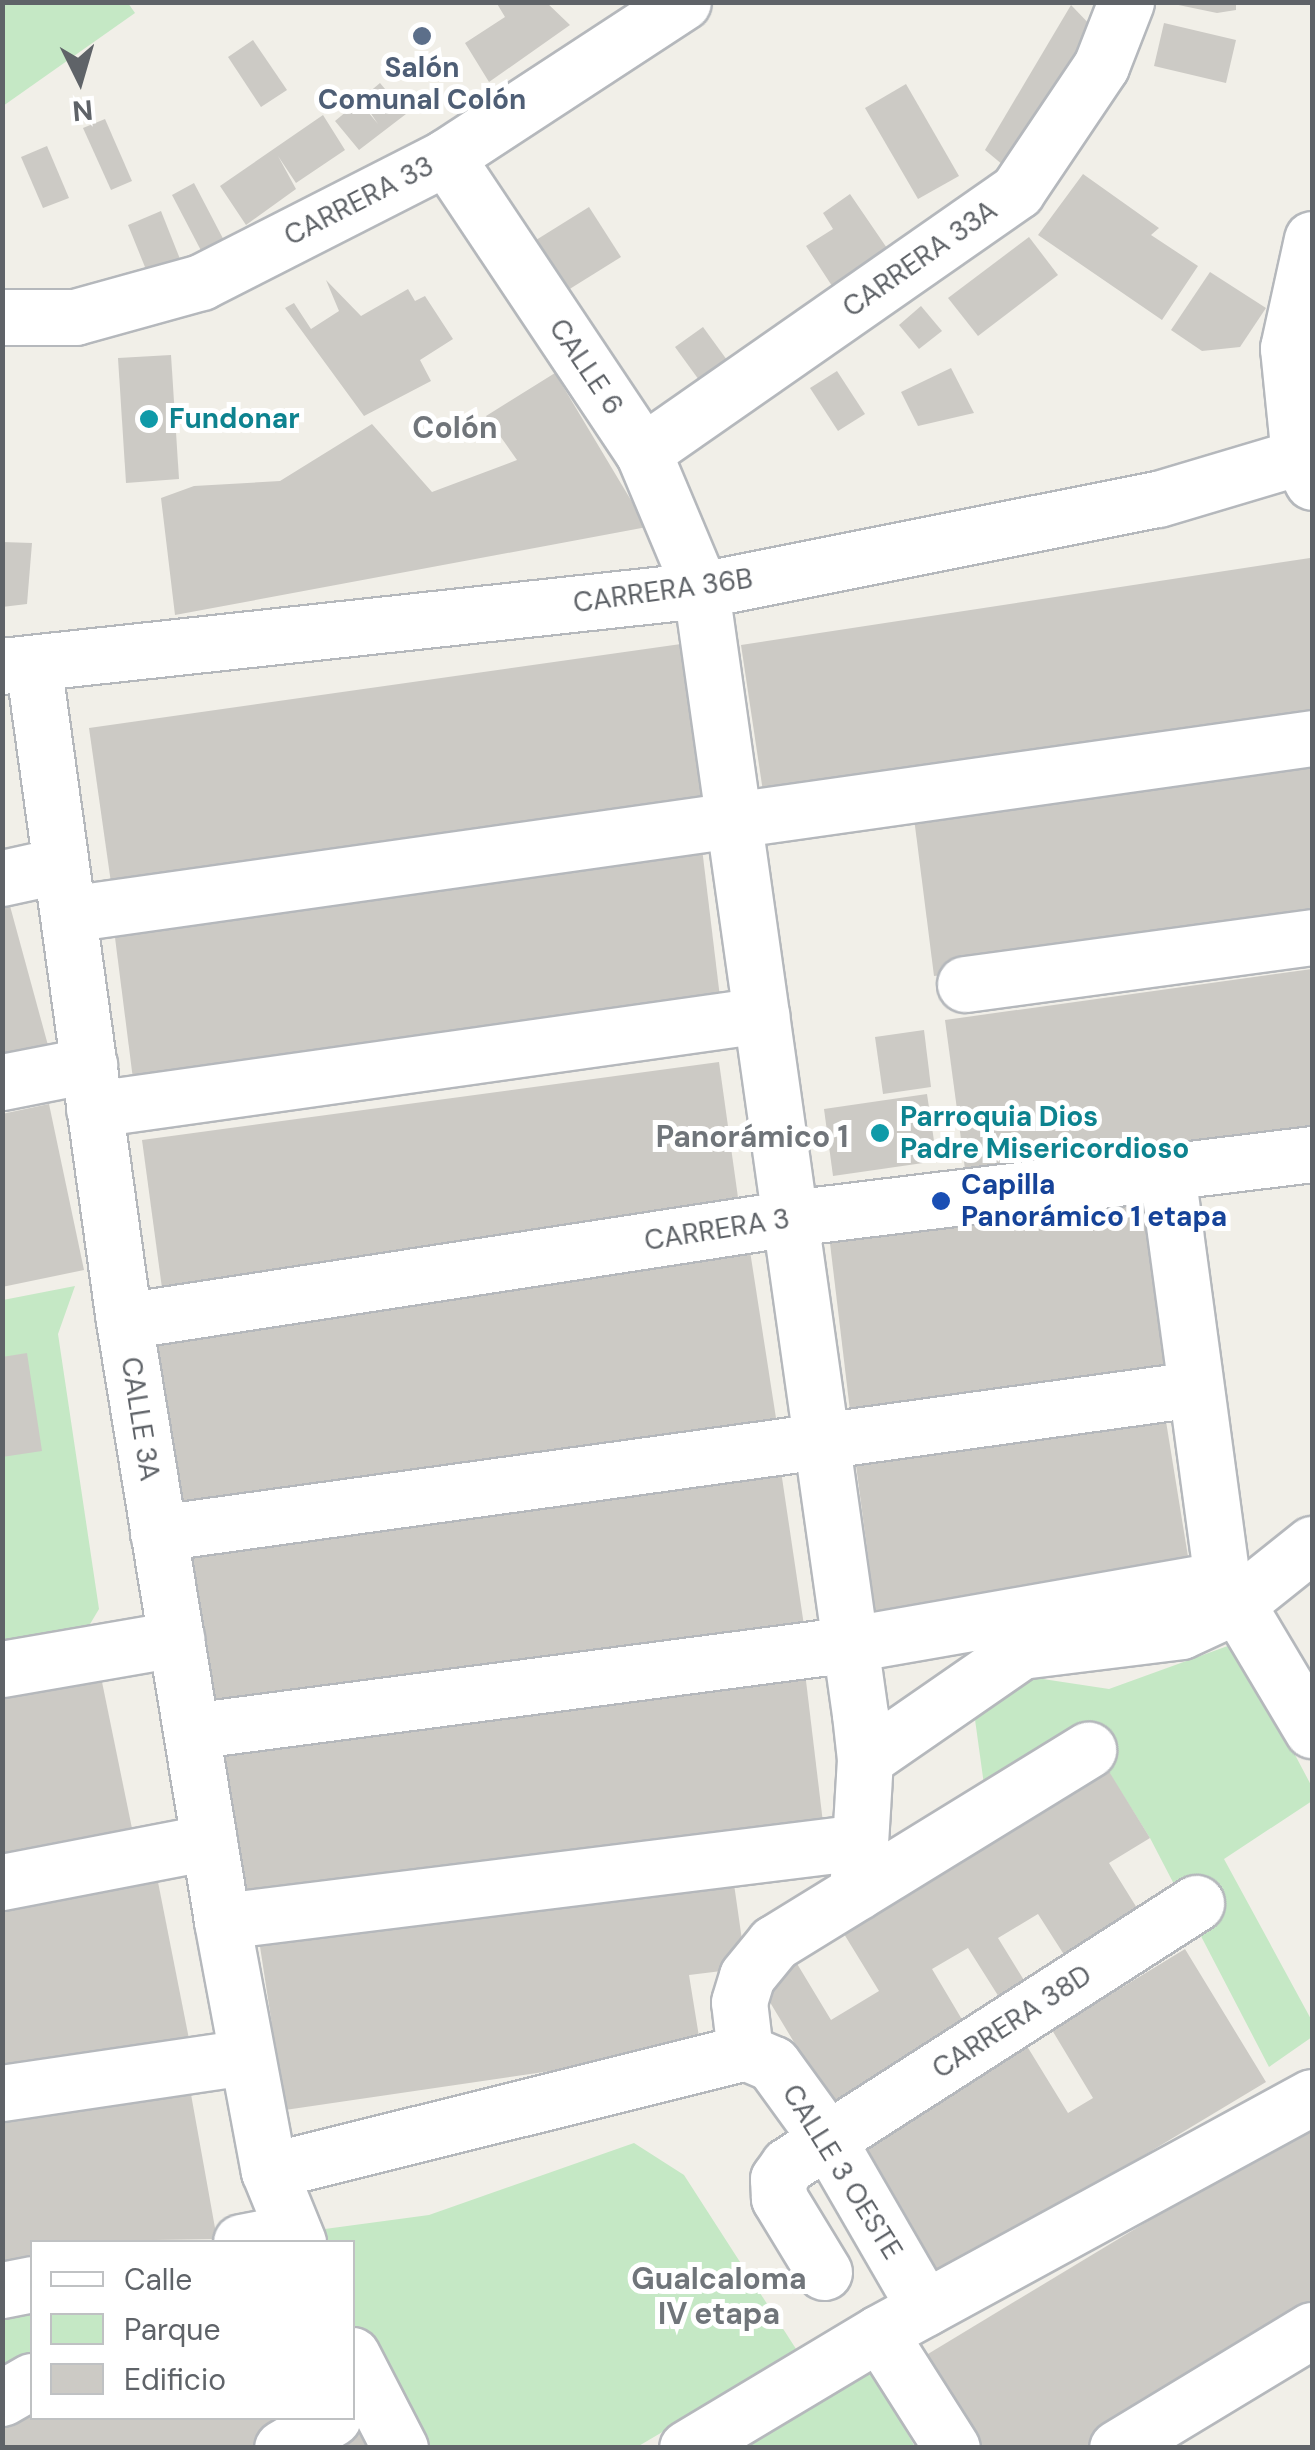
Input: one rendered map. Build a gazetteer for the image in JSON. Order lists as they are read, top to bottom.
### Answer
{
  "streets": {
    "street": [
      "CARRERA 33",
      "CARRERA 33A",
      "CALLE 6",
      "CARRERA 36B",
      "CARRERA 3",
      "CALLE 3A",
      "CARRERA 38D",
      "CALLE 3 OESTE"
    ]
  },
  "crossings": [
    ["CARRERA 33", "CALLE 6"],
    ["CARRERA 33A", "CALLE 6"],
    ["CALLE 6", "CARRERA 36B"],
    ["CALLE 6", "CARRERA 3"],
    ["CARRERA 36B", "CALLE 3A"],
    ["CARRERA 3", "CALLE 3A"],
    ["CARRERA 38D", "CALLE 3 OESTE"]
  ],
  "districts": ["Colón", "Panorámico 1", "Gualcaloma IV etapa"],
  "places": [
    "Salón Comunal Colón",
    "Fundonar",
    "Parroquia Dios Padre Misericordioso",
    "Capilla Panorámico 1 etapa"
  ],
  "legend": ["Calle", "Parque", "Edificio"],
  "north": "bottom"
}
